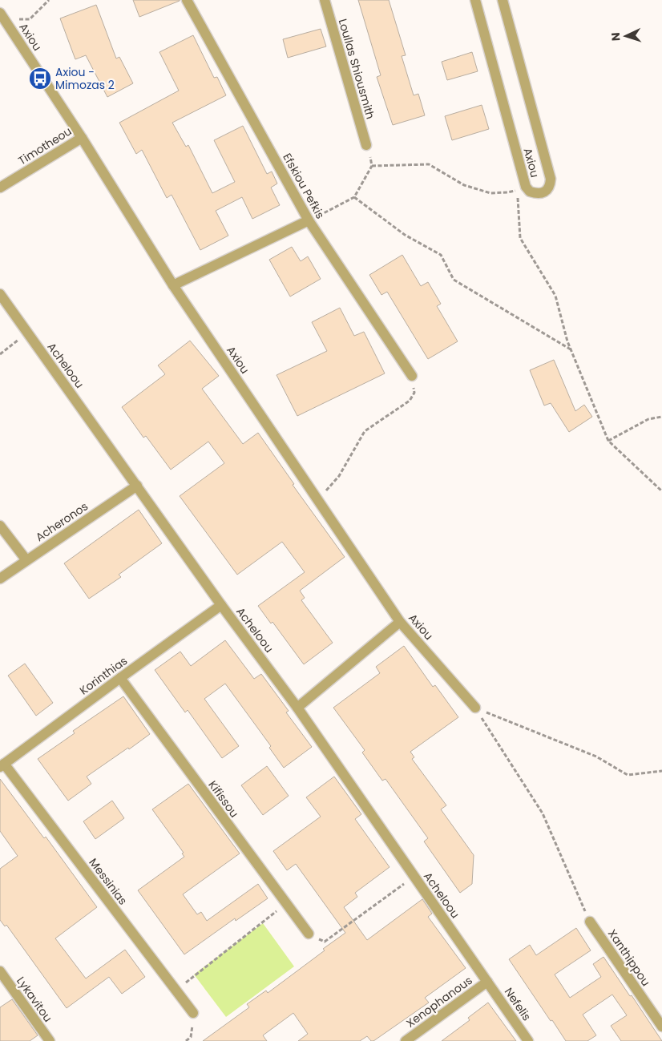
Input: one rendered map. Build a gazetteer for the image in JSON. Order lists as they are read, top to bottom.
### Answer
{
  "streets": {
    "street": [
      "Axiou",
      "Loullas Shiousmith",
      "Timotheou",
      "Efskiou Pefkis",
      "Acheloou",
      "Acheronos",
      "Korinthias",
      "Kifissou",
      "Messinias",
      "Xanthippou",
      "Lykavitou",
      "Xenophanous",
      "Nefelis"
    ]
  },
  "crossings": [
    ["Axiou", "Timotheou"],
    ["Acheloou", "Acheronos"],
    ["Acheloou", "Korinthias"],
    ["Acheloou", "Xenophanous"],
    ["Acheloou", "Nefelis"],
    ["Korinthias", "Kifissou"],
    ["Korinthias", "Messinias"],
    ["Xenophanous", "Nefelis"]
  ],
  "places": {
    "bus stop": ["Axiou - Mimozas 2"]
  },
  "north": "left"
}
